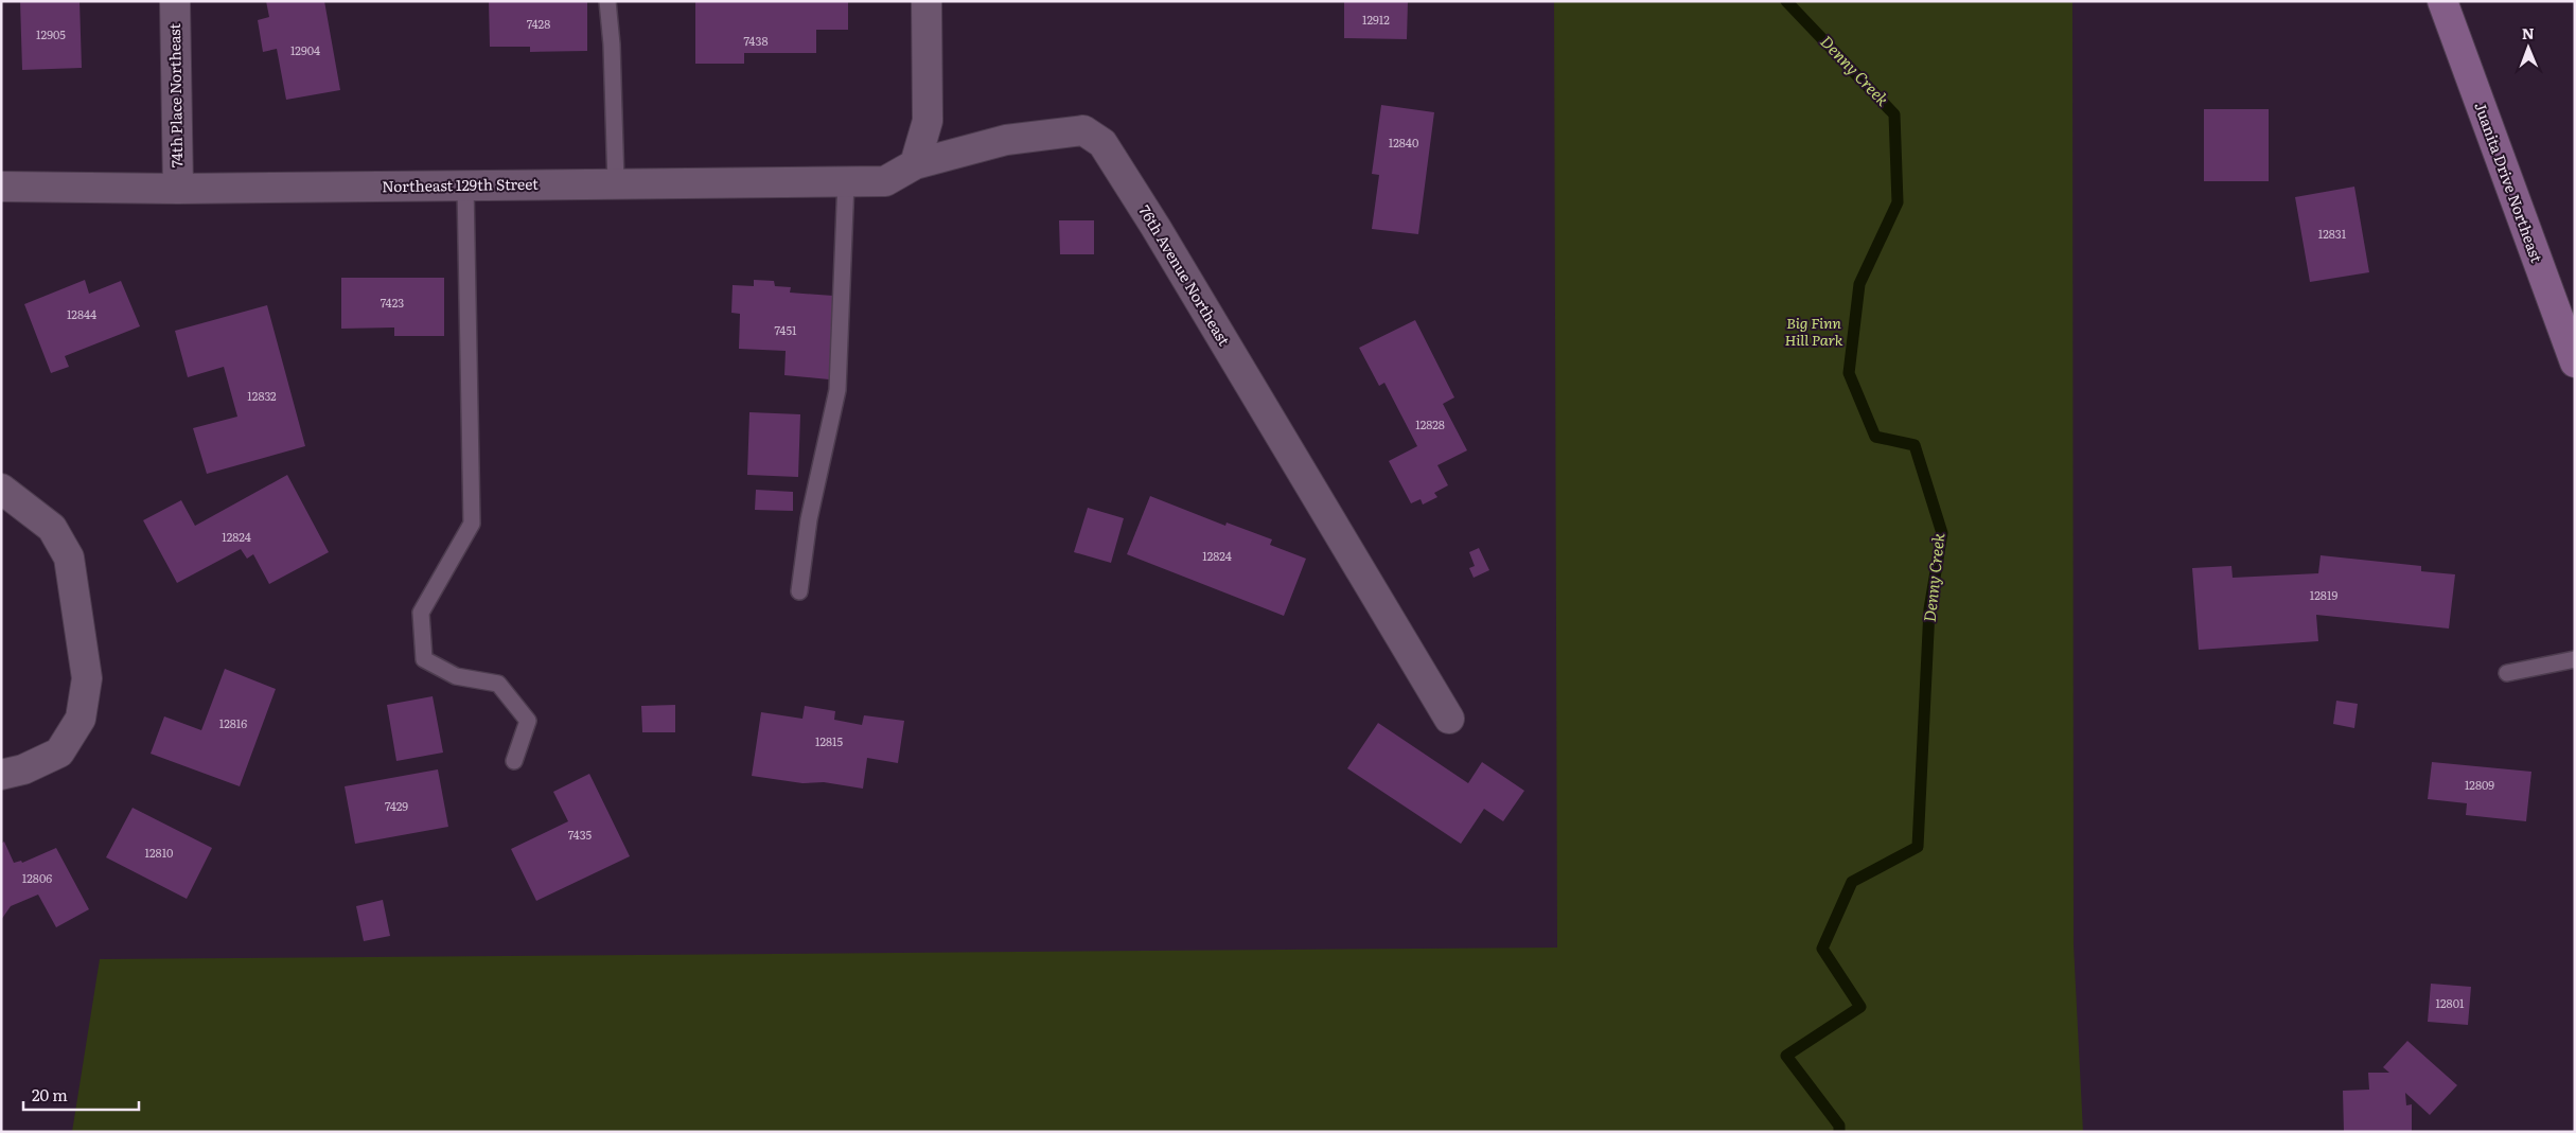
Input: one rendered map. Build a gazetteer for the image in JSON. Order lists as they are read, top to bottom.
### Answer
{
  "streets": {
    "main road": ["Juanita Drive Northeast"],
    "street": ["74th Place Northeast", "Northeast 129th Street", "76th Avenue Northeast"]
  },
  "crossings": [
    ["74th Place Northeast", "Northeast 129th Street"],
    ["Northeast 129th Street", "76th Avenue Northeast"]
  ],
  "water": ["Denny Creek"],
  "parks": ["Big Finn Hill Park"],
  "house_numbers": [
    "12912",
    "7428",
    "12905",
    "7438",
    "12904",
    "12840",
    "12831",
    "7423",
    "12844",
    "7451",
    "12832",
    "12828",
    "12824",
    "12824",
    "12819",
    "12816",
    "12815",
    "12809",
    "7429",
    "7435",
    "12810",
    "12806",
    "12801"
  ],
  "scale_bar": "20 m",
  "north": "top"
}
